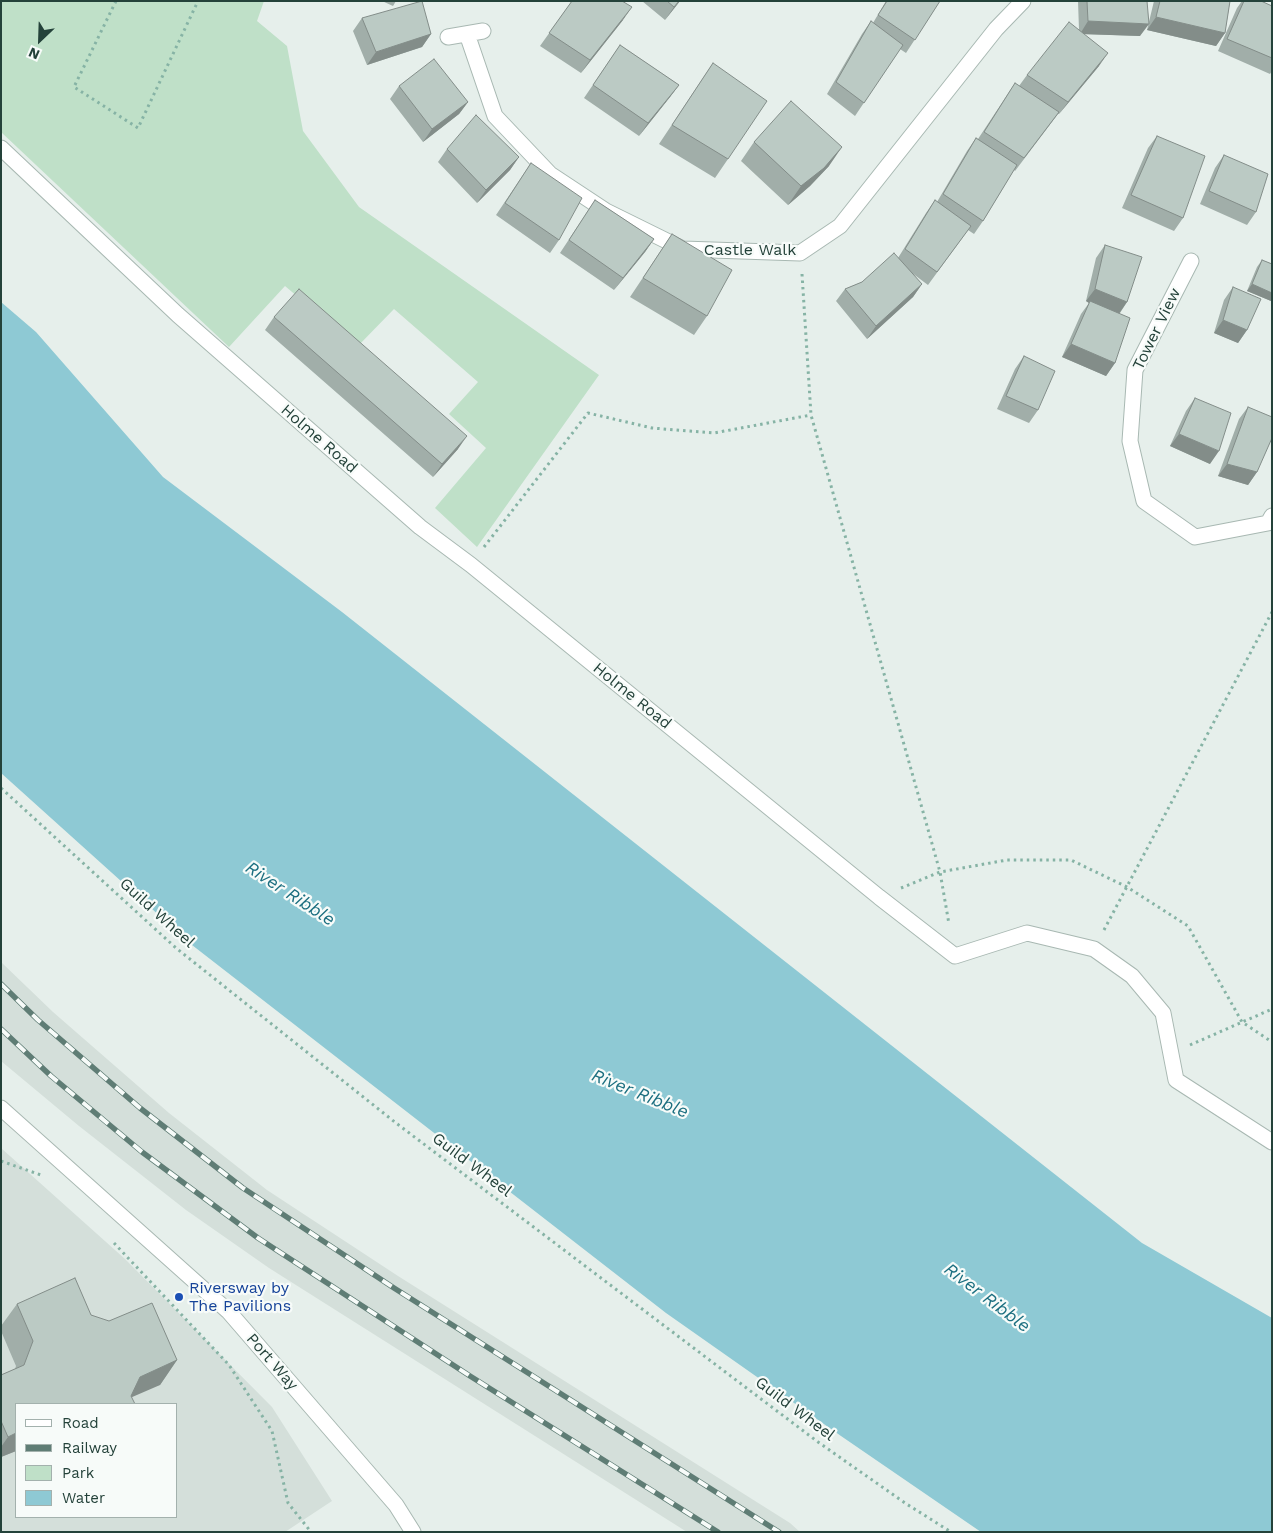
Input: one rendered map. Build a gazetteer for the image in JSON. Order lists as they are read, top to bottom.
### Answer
{
  "streets": {
    "street": [
      "Castle Walk",
      "Tower View",
      "Holme Road",
      "Port Way"
    ],
    "path": ["Guild Wheel"]
  },
  "water": ["River Ribble"],
  "places": ["Riversway by The Pavilions"],
  "legend": [
    "Road",
    "Railway",
    "Park",
    "Water"
  ],
  "north": "bottom left"
}
